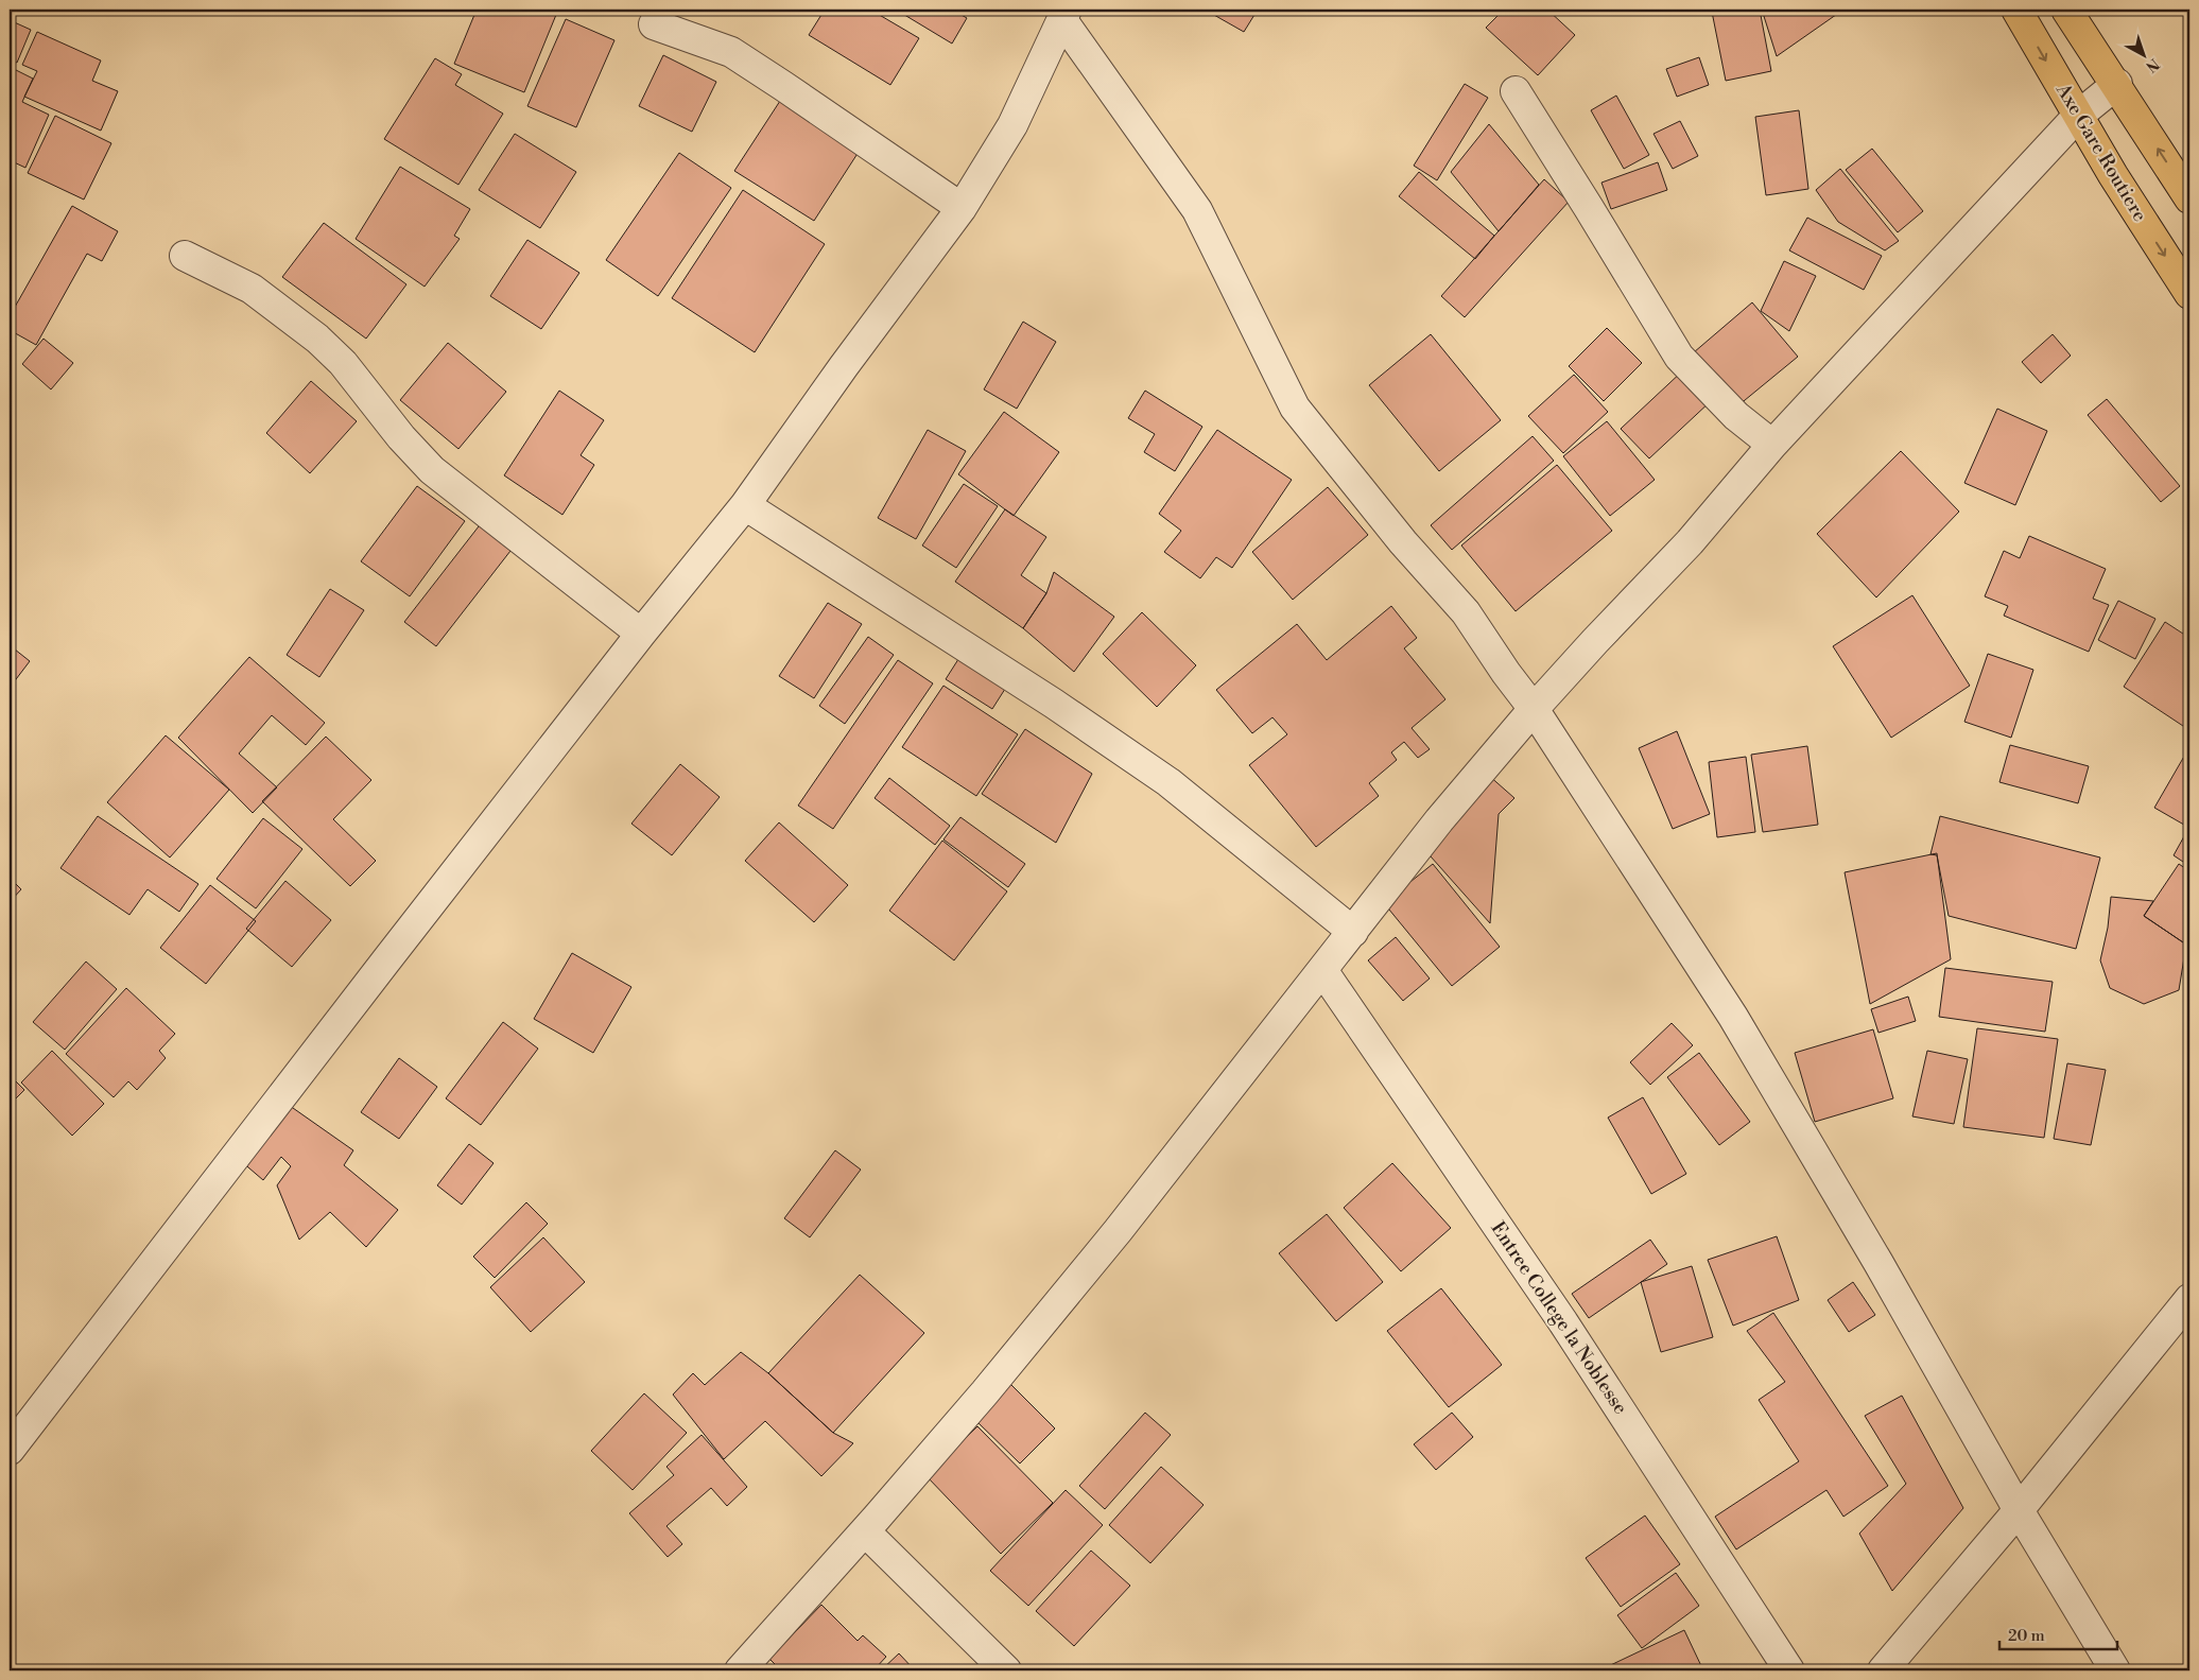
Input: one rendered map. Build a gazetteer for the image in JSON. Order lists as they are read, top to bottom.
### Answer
{
  "streets": {
    "highway": ["Axe Gare Routiere"],
    "street": ["Entree College la Noblesse"]
  },
  "scale_bar": "20 m",
  "north": "bottom right"
}
